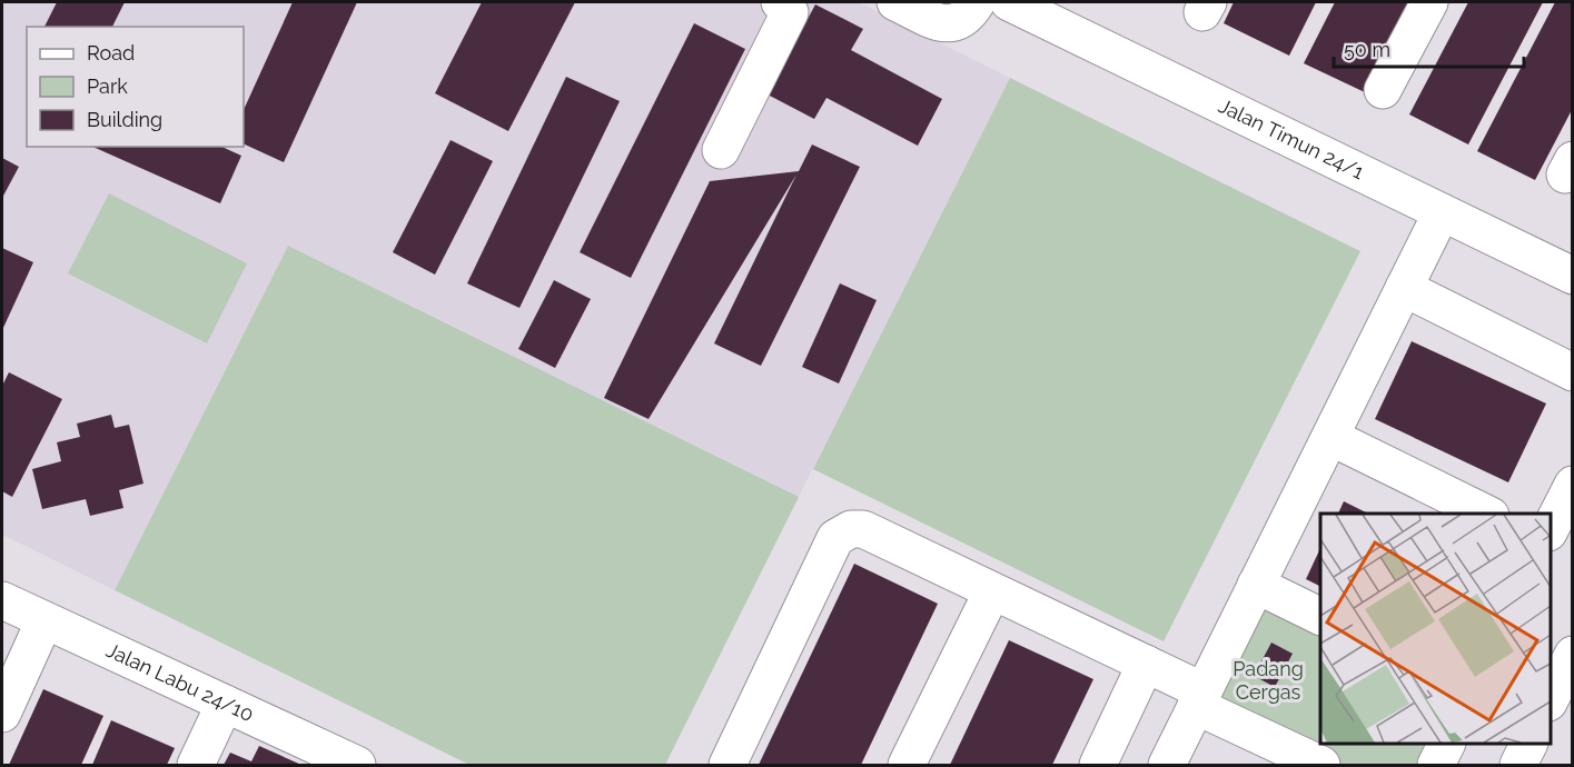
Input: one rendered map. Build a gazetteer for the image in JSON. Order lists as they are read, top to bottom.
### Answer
{
  "streets": {
    "street": ["Jalan Timun 24/1", "Jalan Labu 24/10"]
  },
  "parks": ["Padang Cergas"],
  "legend": ["Road", "Park", "Building"],
  "scale_bar": "50 m"
}
